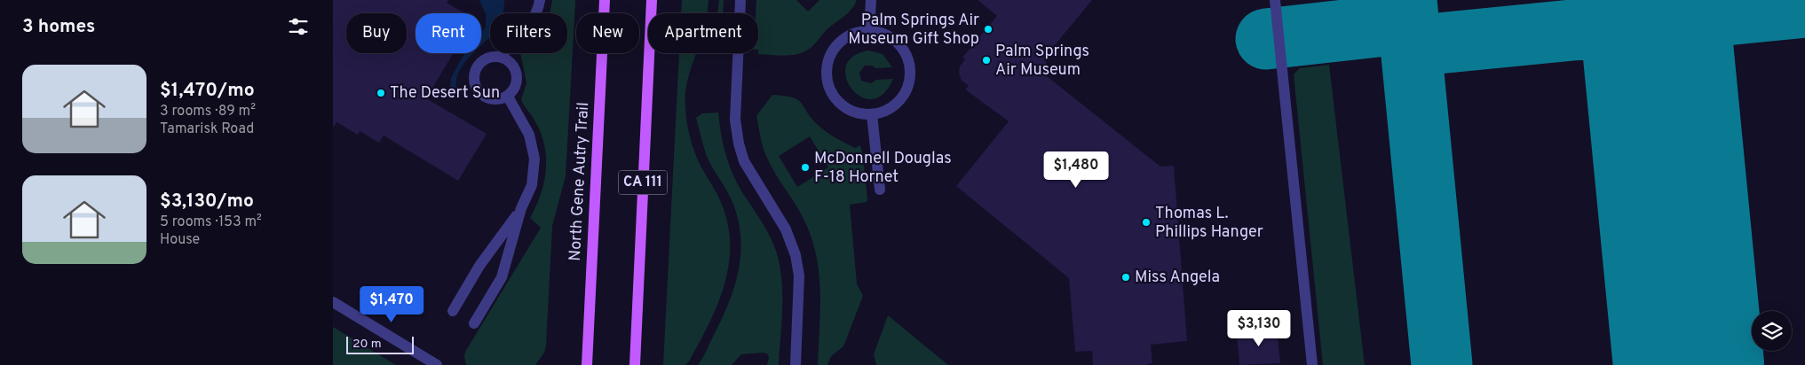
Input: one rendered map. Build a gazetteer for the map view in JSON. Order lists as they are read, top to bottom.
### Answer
{
  "streets": {
    "main road": ["North Gene Autry Trail", "CA 111"]
  },
  "places": [
    "Palm Springs Air Museum Gift Shop",
    "Palm Springs Air Museum",
    "The Desert Sun",
    "McDonnell Douglas F-18 Hornet",
    "Thomas L. Phillips Hanger",
    "Miss Angela"
  ],
  "scale_bar": "20 m",
  "page": {
    "heading": "3 homes",
    "chip": [
      "Buy",
      "Rent",
      "Filters",
      "New",
      "Apartment"
    ],
    "list": [
      {
        "name": "$1,470/mo",
        "note": "3 rooms · 89 m² · Tamarisk Road"
      },
      {
        "name": "$3,130/mo",
        "note": "5 rooms · 153 m² · House"
      }
    ],
    "price": ["$1,480", "$1,470", "$3,130"],
    "scale": "20 m"
  }
}
